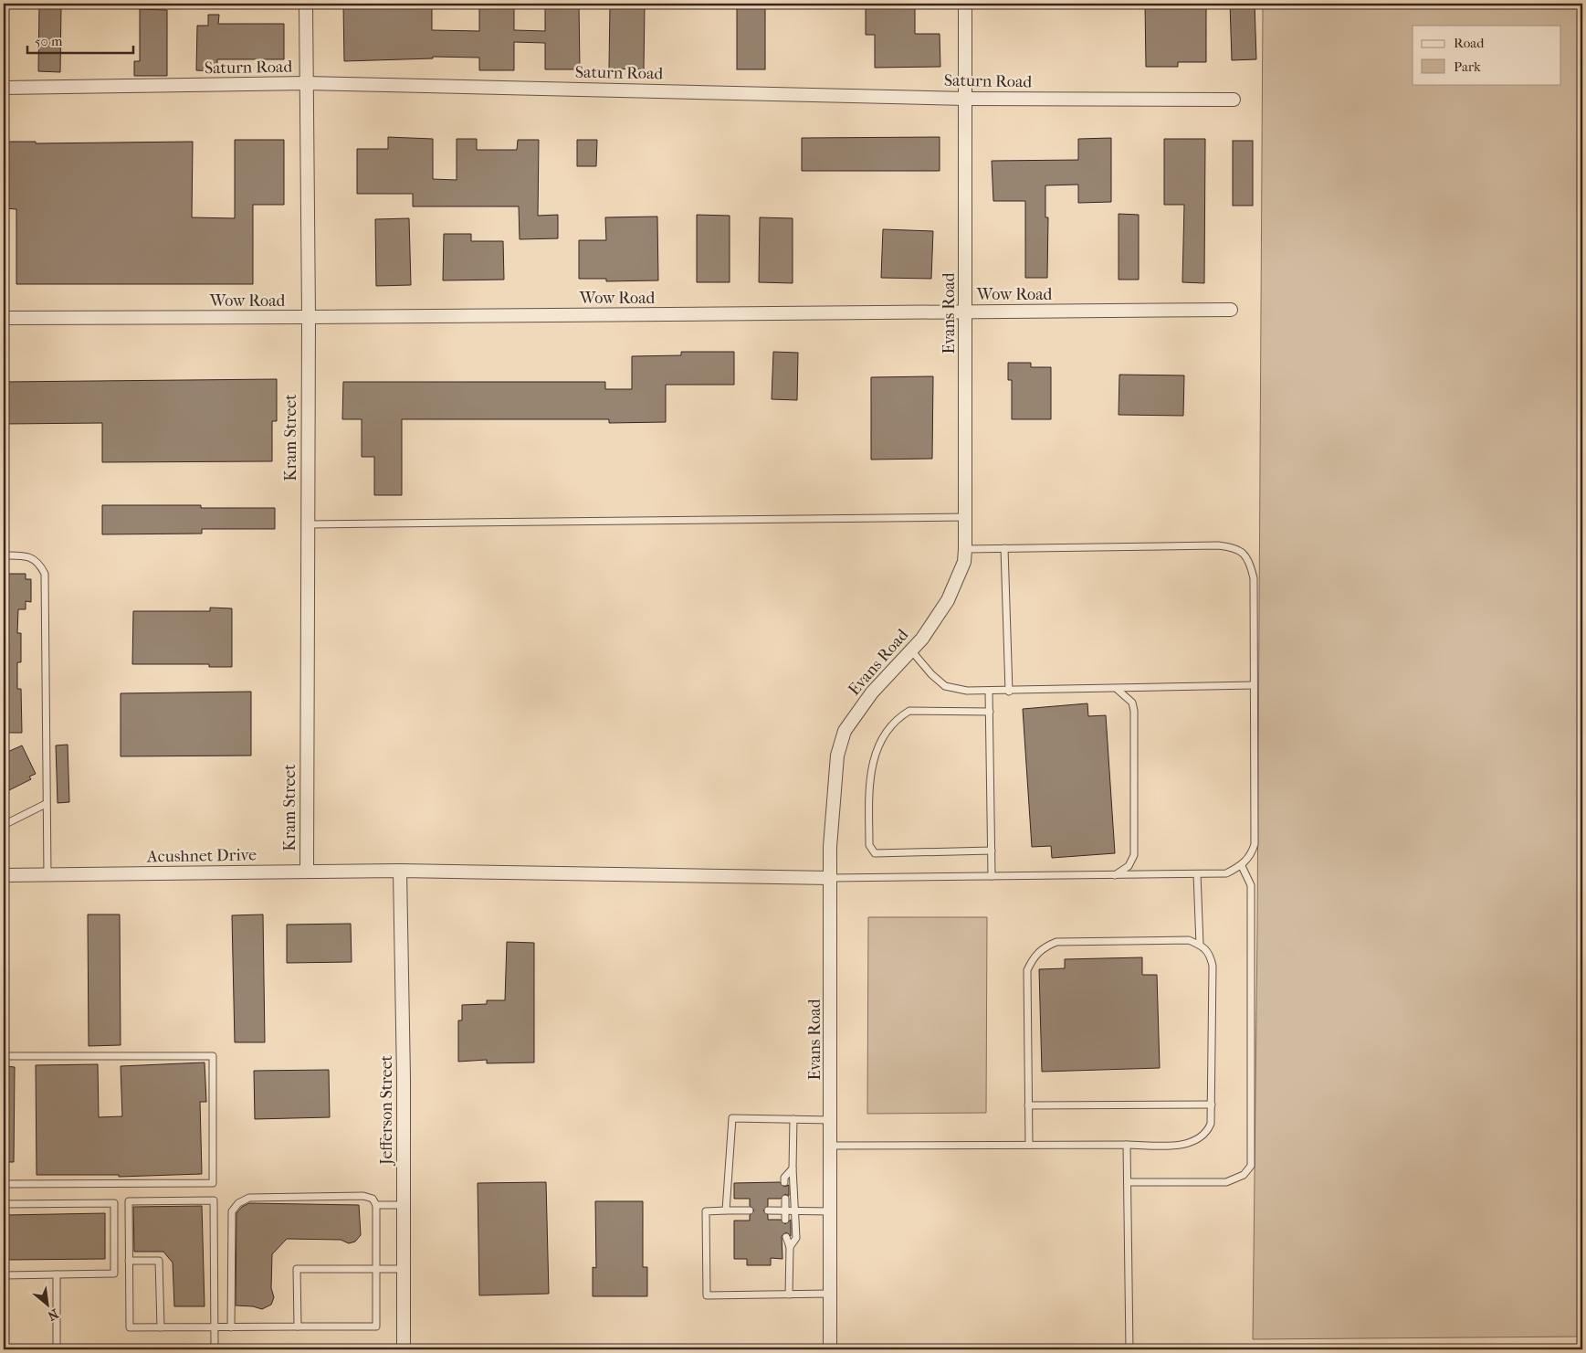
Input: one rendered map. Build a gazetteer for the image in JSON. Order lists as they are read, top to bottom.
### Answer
{
  "streets": {
    "street": [
      "Saturn Road",
      "Wow Road",
      "Evans Road",
      "Kram Street",
      "Acushnet Drive",
      "Jefferson Street"
    ]
  },
  "crossings": [
    ["Saturn Road", "Evans Road"],
    ["Saturn Road", "Kram Street"],
    ["Wow Road", "Evans Road"],
    ["Wow Road", "Kram Street"],
    ["Evans Road", "Acushnet Drive"],
    ["Kram Street", "Acushnet Drive"],
    ["Acushnet Drive", "Jefferson Street"]
  ],
  "legend": ["Road", "Park"],
  "scale_bar": "50 m",
  "north": "bottom right"
}
